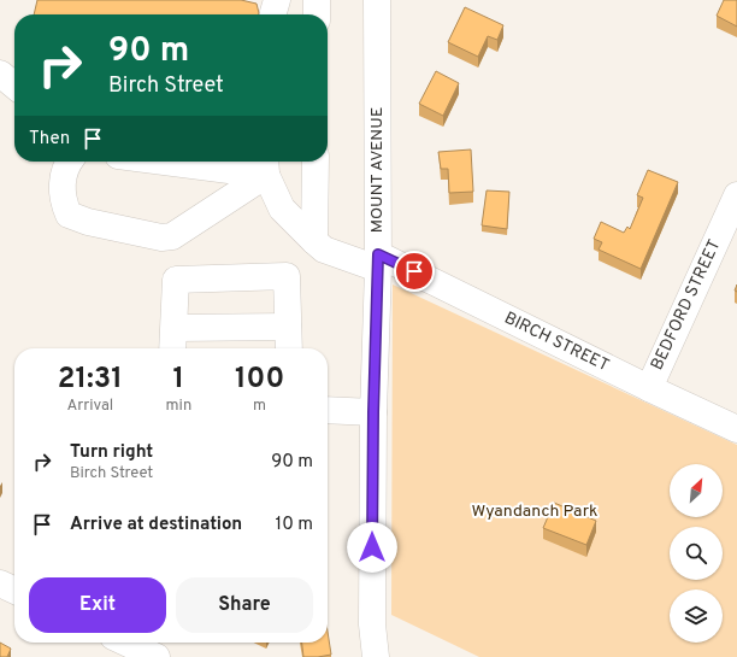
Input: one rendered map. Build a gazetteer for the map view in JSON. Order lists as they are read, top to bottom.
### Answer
{
  "streets": {
    "street": ["MOUNT AVENUE", "BEDFORD STREET", "BIRCH STREET"]
  },
  "crossings": [
    ["MOUNT AVENUE", "BIRCH STREET"],
    ["BEDFORD STREET", "BIRCH STREET"]
  ],
  "parks": ["Wyandanch Park"],
  "north": "top right",
  "page": {
    "turn": ["90 m", "Birch Street"],
    "then": "Then",
    "eta": [
      "21:31",
      "Arrival",
      "1",
      "min",
      "100",
      "m"
    ],
    "list": [
      {
        "name": "Turn right",
        "note": "Birch Street",
        "value": "90 m"
      },
      {
        "name": "Arrive at destination",
        "value": "10 m"
      }
    ],
    "buttons": ["Exit", "Share"]
  }
}
